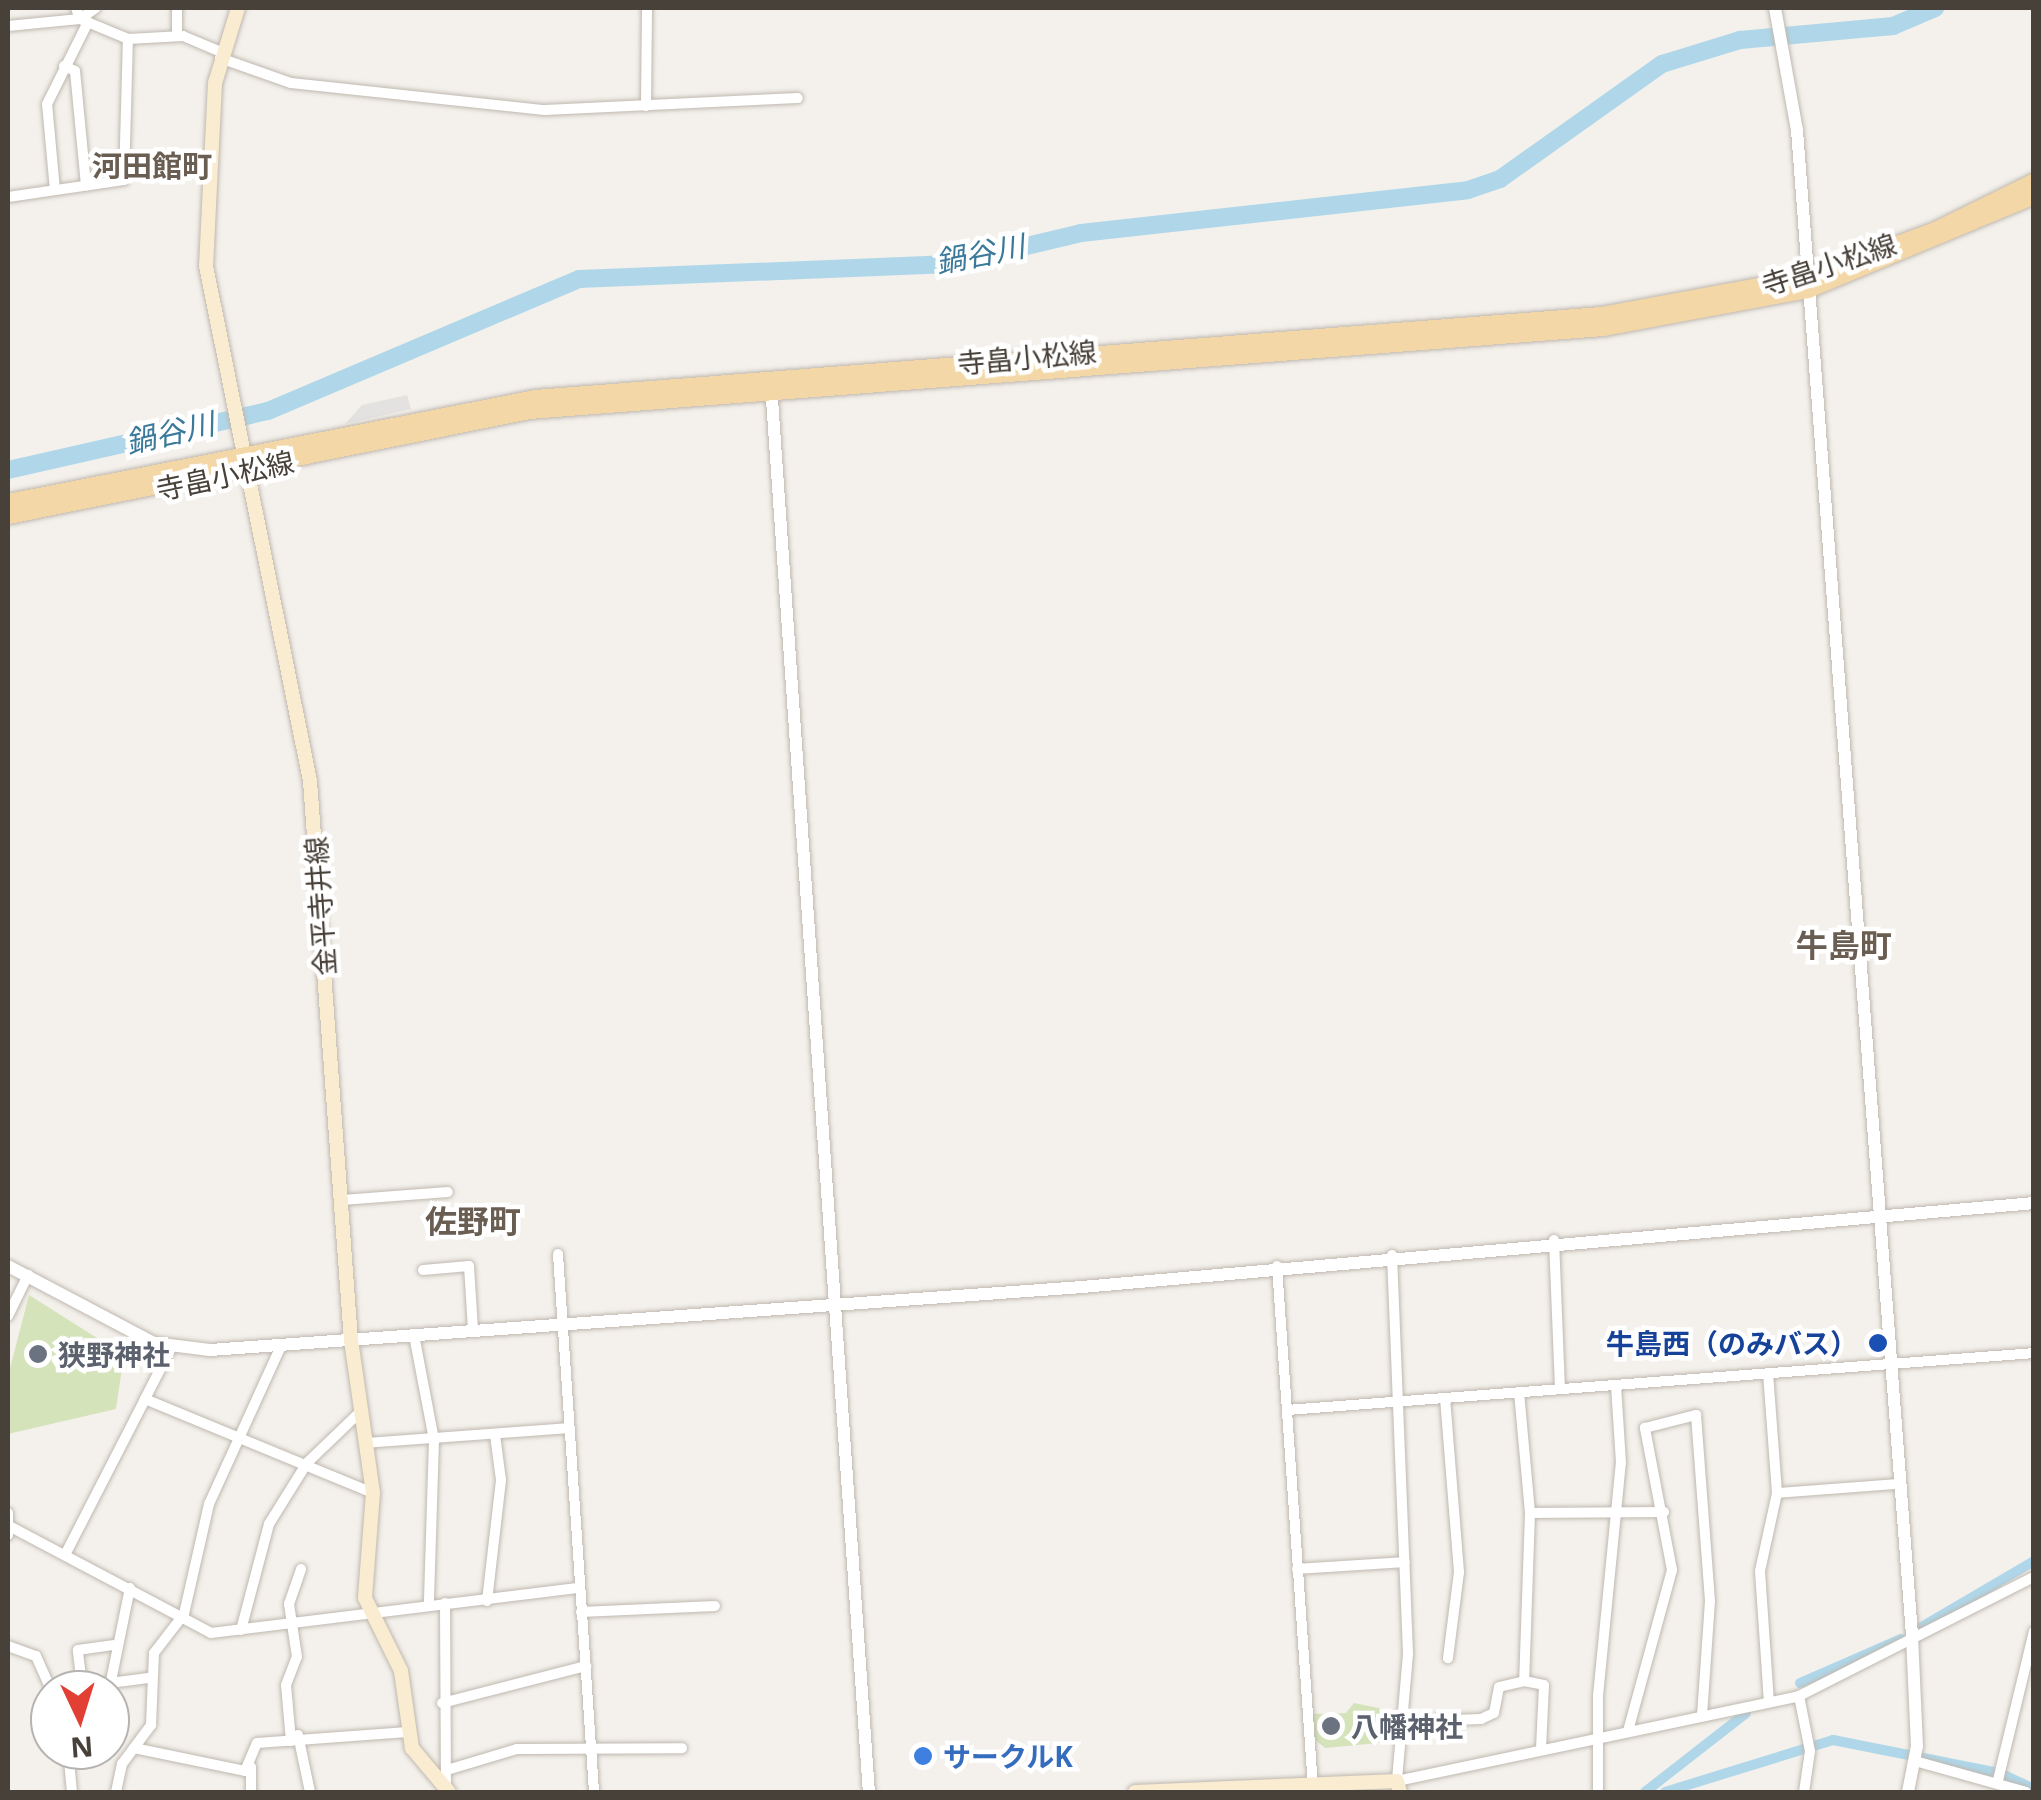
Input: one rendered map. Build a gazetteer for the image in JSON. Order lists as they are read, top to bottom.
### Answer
{
  "streets": {
    "main road": ["寺畠小松線", "金平寺井線"]
  },
  "crossings": [
    ["寺畠小松線", "金平寺井線"]
  ],
  "districts": ["河田館町", "牛島町", "佐野町"],
  "water": ["鍋谷川"],
  "places": [
    "牛島西（のみバス）",
    "狭野神社",
    "八幡神社",
    "サークルK"
  ],
  "north": "bottom"
}
